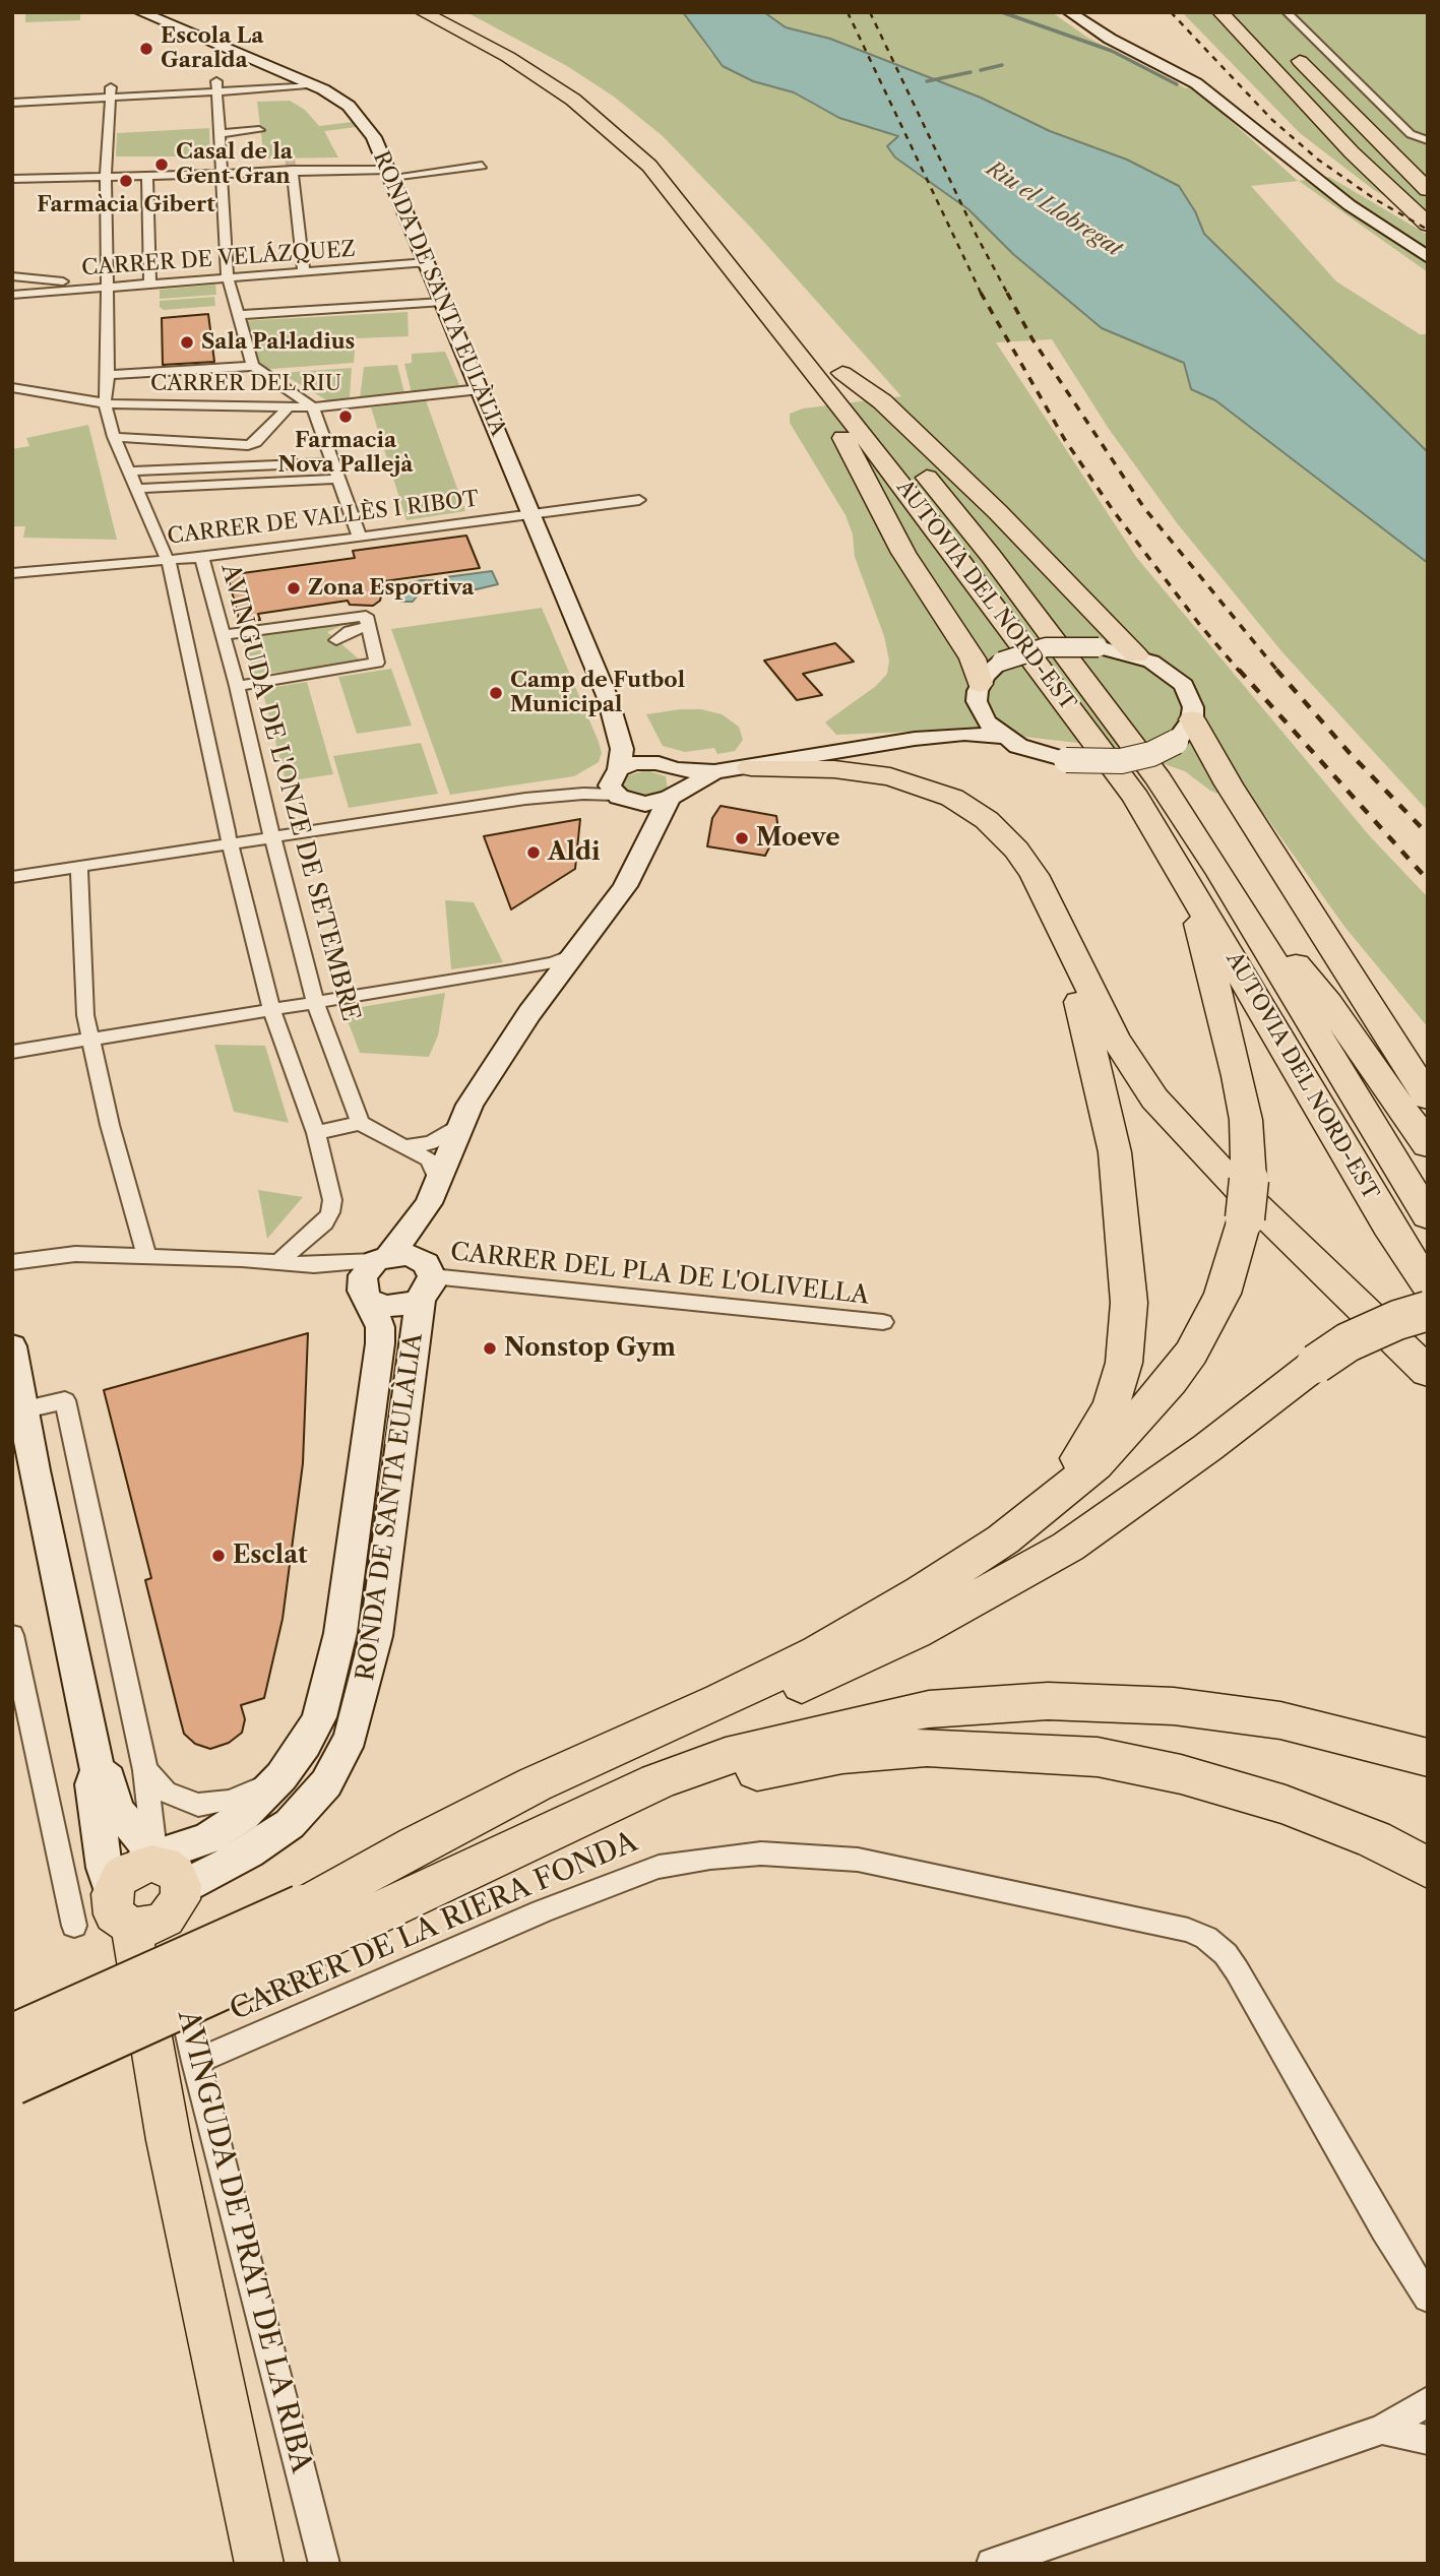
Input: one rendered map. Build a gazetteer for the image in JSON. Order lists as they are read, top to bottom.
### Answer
{
  "streets": {
    "highway": ["AUTOVIA DEL NORD-EST"],
    "main road": ["RONDA DE SANTA EULÀLIA", "AVINGUDA DE PRAT DE LA RIBA"],
    "street": [
      "CARRER DE VELÁZQUEZ",
      "CARRER DEL RIU",
      "CARRER DE VALLÈS I RIBOT",
      "AVINGUDA DE L'ONZE DE SETEMBRE",
      "CARRER DEL PLA DE L'OLIVELLA",
      "CARRER DE LA RIERA FONDA"
    ]
  },
  "crossings": [
    ["CARRER DE VELÁZQUEZ", "RONDA DE SANTA EULÀLIA"],
    ["RONDA DE SANTA EULÀLIA", "CARRER DEL RIU"],
    ["RONDA DE SANTA EULÀLIA", "CARRER DE VALLÈS I RIBOT"],
    ["RONDA DE SANTA EULÀLIA", "CARRER DEL PLA DE L'OLIVELLA"],
    ["RONDA DE SANTA EULÀLIA", "AVINGUDA DE PRAT DE LA RIBA"],
    ["CARRER DE VALLÈS I RIBOT", "AVINGUDA DE L'ONZE DE SETEMBRE"],
    ["CARRER DE LA RIERA FONDA", "AVINGUDA DE PRAT DE LA RIBA"]
  ],
  "water": ["Riu el Llobregat"],
  "places": [
    "Escola La Garalda",
    "Casal de la Gent Gran",
    "Farmàcia Gibert",
    "Sala Pal·ladius",
    "Farmacia Nova Pallejà",
    "Zona Esportiva",
    "Camp de Futbol Municipal",
    "Moeve",
    "Aldi",
    "Nonstop Gym",
    "Esclat"
  ]
}
